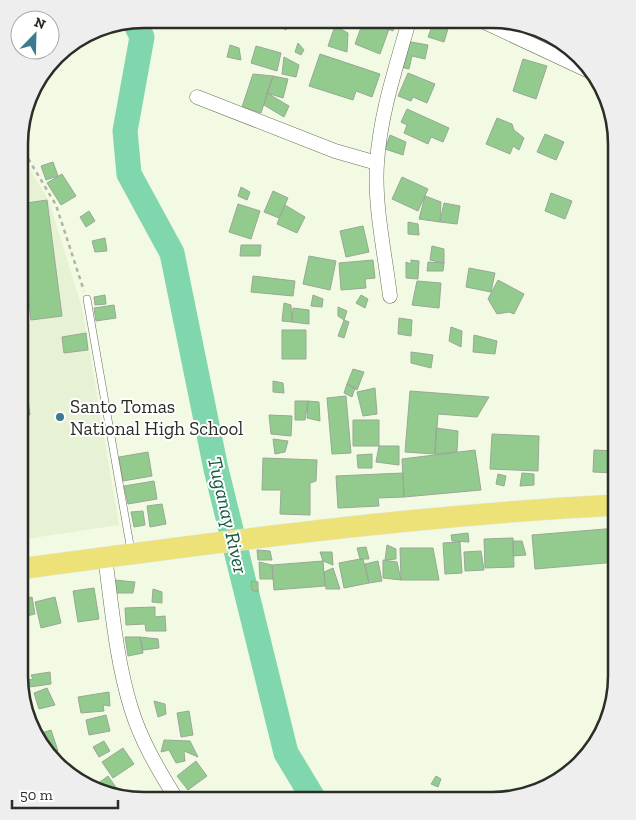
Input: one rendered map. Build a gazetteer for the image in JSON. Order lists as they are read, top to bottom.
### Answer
{
  "water": ["Tuganay River"],
  "places": ["Santo Tomas National High School"],
  "scale_bar": "50 m",
  "north": "top right"
}
